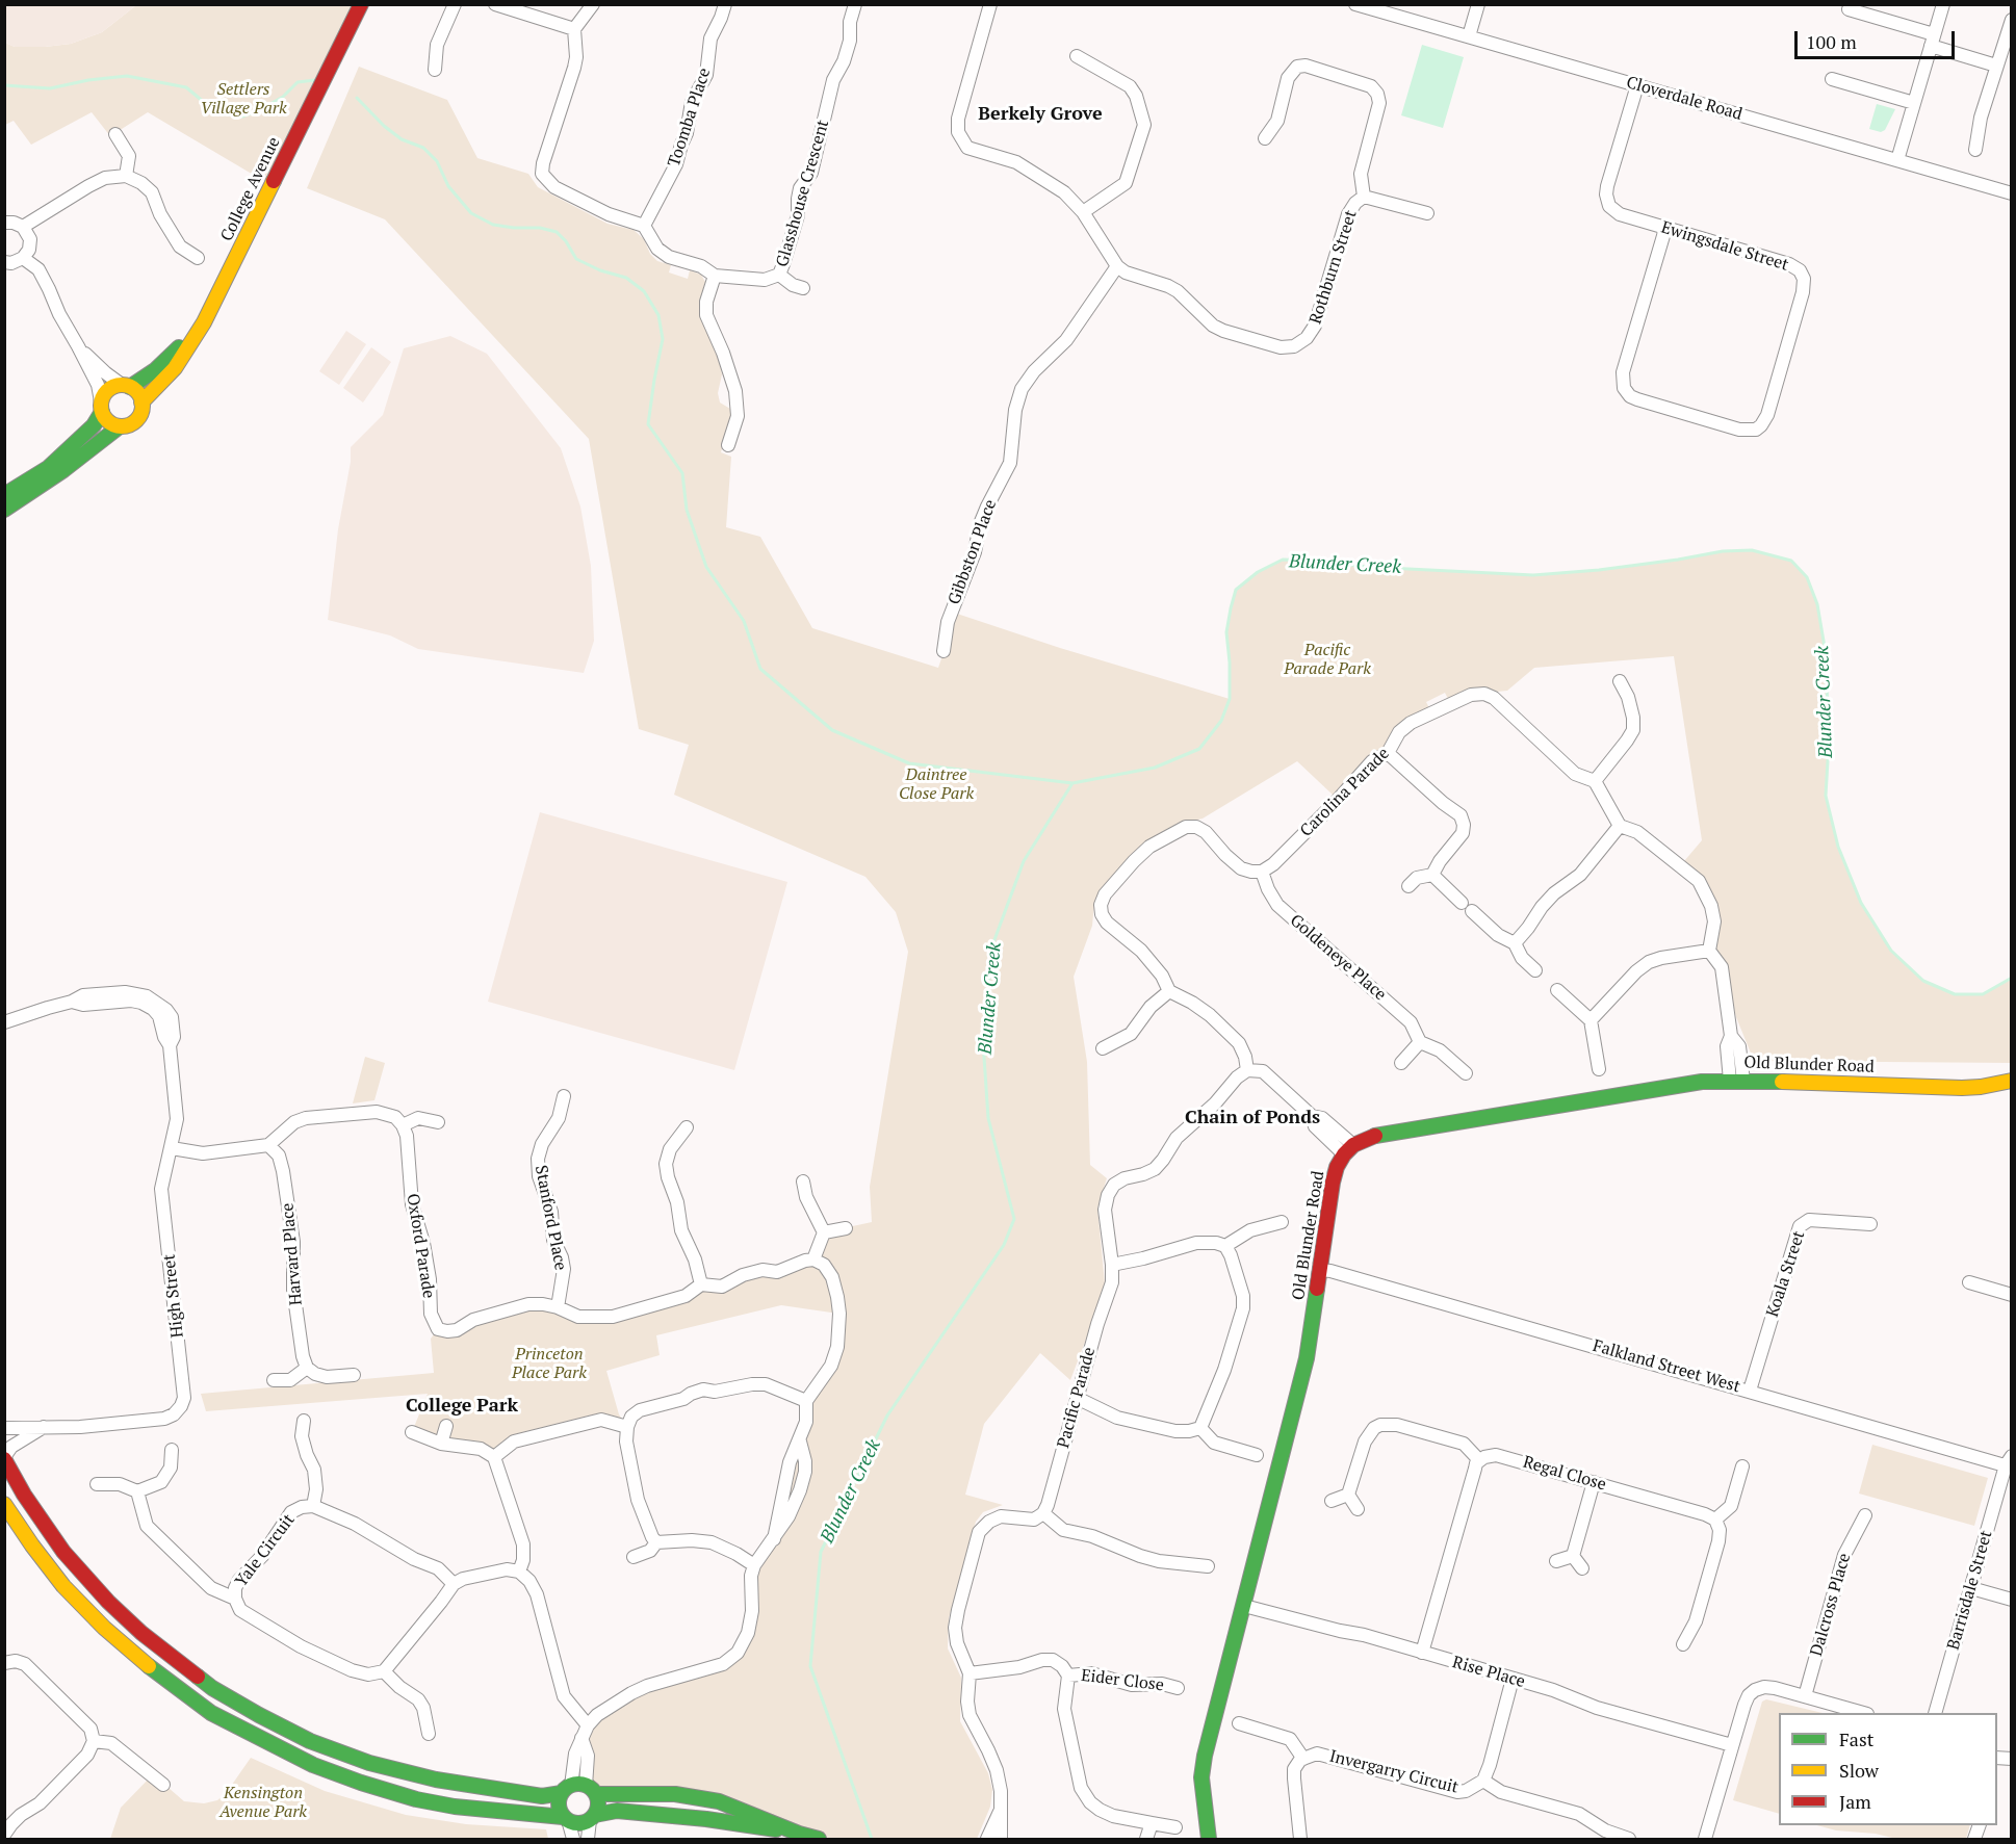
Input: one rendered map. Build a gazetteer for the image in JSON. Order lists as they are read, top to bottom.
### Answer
{
  "streets": {
    "main road": ["College Avenue", "Old Blunder Road"],
    "street": [
      "Cloverdale Road",
      "Toomba Place",
      "Glasshouse Crescent",
      "Ewingsdale Street",
      "Rothburn Street",
      "Gibbston Place",
      "Carolina Parade",
      "Goldeneye Place",
      "Stanford Place",
      "Oxford Parade",
      "Harvard Place",
      "Koala Street",
      "High Street",
      "Falkland Street West",
      "Pacific Parade",
      "Regal Close",
      "Yale Circuit",
      "Barrisdale Street",
      "Dalcross Place",
      "Rise Place",
      "Eider Close",
      "Invergarry Circuit"
    ]
  },
  "crossings": [
    ["Cloverdale Road", "Ewingsdale Street"],
    ["Toomba Place", "Glasshouse Crescent"],
    ["Rothburn Street", "Gibbston Place"],
    ["Carolina Parade", "Goldeneye Place"],
    ["Old Blunder Road", "Falkland Street West"],
    ["Old Blunder Road", "Rise Place"],
    ["Stanford Place", "Oxford Parade"],
    ["Koala Street", "Falkland Street West"],
    ["Falkland Street West", "Barrisdale Street"]
  ],
  "districts": ["Berkely Grove", "Chain of Ponds", "College Park"],
  "water": ["Blunder Creek"],
  "parks": [
    "Settlers Village Park",
    "Pacific Parade Park",
    "Daintree Close Park",
    "Princeton Place Park",
    "Kensington Avenue Park"
  ],
  "legend": ["Fast", "Slow", "Jam"],
  "scale_bar": "100 m"
}
